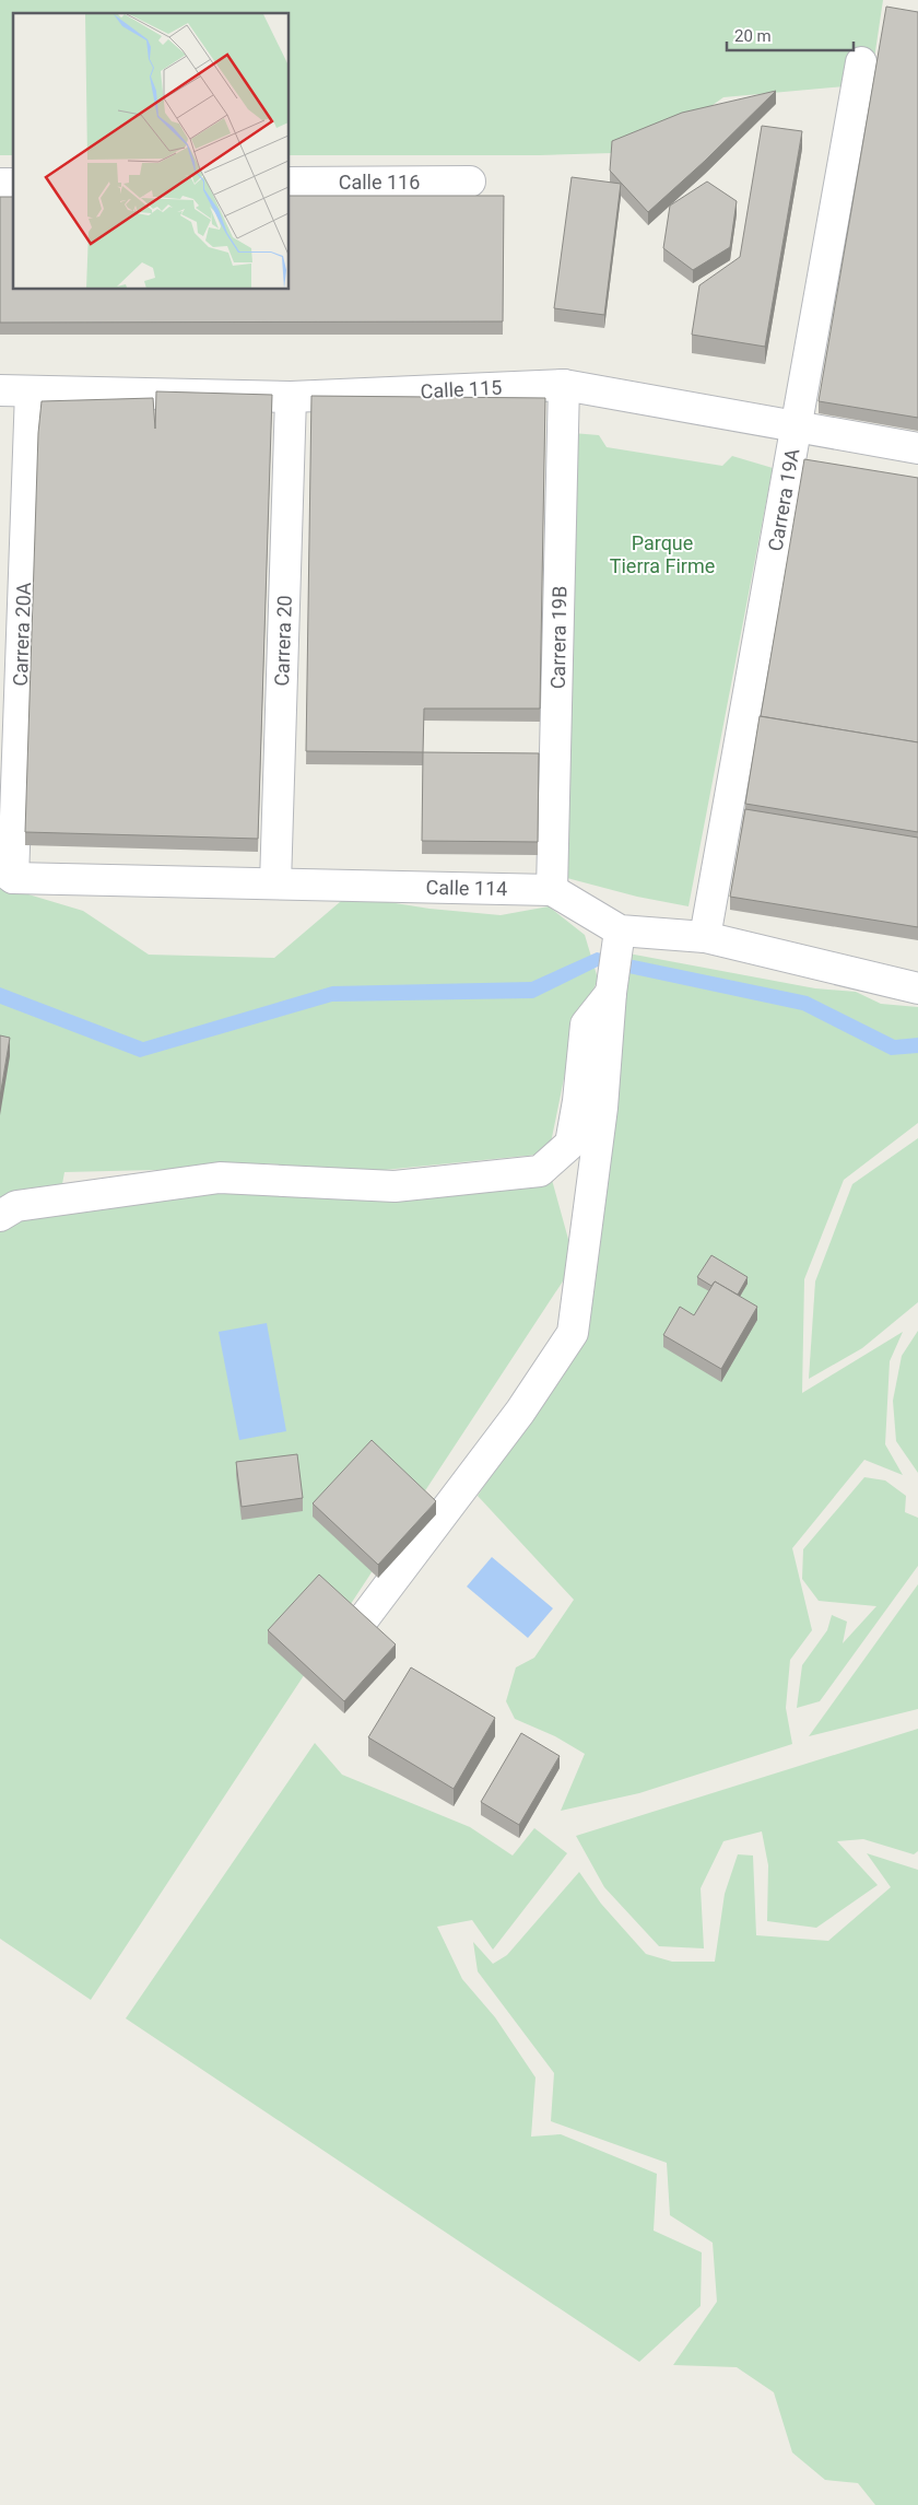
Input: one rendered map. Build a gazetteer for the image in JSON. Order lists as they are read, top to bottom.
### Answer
{
  "streets": {
    "street": [
      "Calle 116",
      "Calle 115",
      "Carrera 19A",
      "Carrera 20A",
      "Carrera 19B",
      "Carrera 20",
      "Calle 114"
    ]
  },
  "crossings": [
    ["Calle 115", "Carrera 19A"],
    ["Calle 115", "Carrera 20A"],
    ["Calle 115", "Carrera 19B"],
    ["Calle 115", "Carrera 20"],
    ["Carrera 19A", "Calle 114"],
    ["Carrera 20A", "Calle 114"],
    ["Carrera 19B", "Calle 114"],
    ["Carrera 20", "Calle 114"]
  ],
  "parks": ["Parque Tierra Firme"],
  "scale_bar": "20 m"
}
